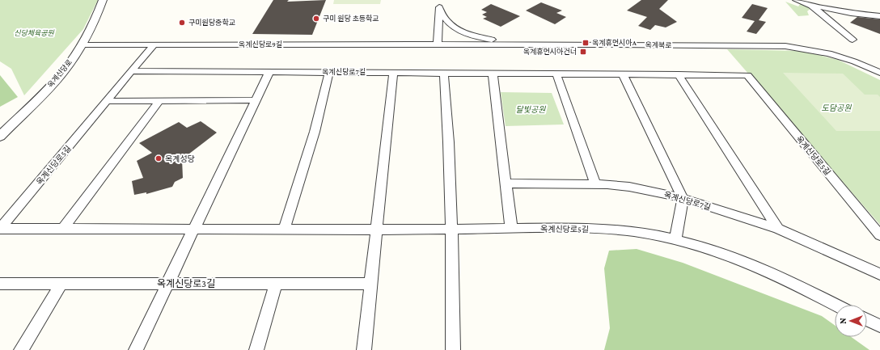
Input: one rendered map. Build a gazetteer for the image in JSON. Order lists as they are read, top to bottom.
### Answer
{
  "streets": {
    "street": [
      "옥계신당로9길",
      "옥계북로",
      "옥계신당로7길",
      "옥계신당로",
      "옥계신당로5길",
      "옥계신당로3길"
    ]
  },
  "crossings": [
    ["옥계신당로9길", "옥계북로"],
    ["옥계신당로9길", "옥계신당로"],
    ["옥계신당로9길", "옥계신당로5길"],
    ["옥계신당로7길", "옥계신당로5길"]
  ],
  "parks": ["신당체육공원", "도담공원", "달빛공원"],
  "places": {
    "other": ["구미 원당 초등학교", "구미원당중학교", "옥계성당"],
    "transit": ["옥계휴먼시아A", "옥계휴먼시아건너"]
  },
  "north": "left"
}
